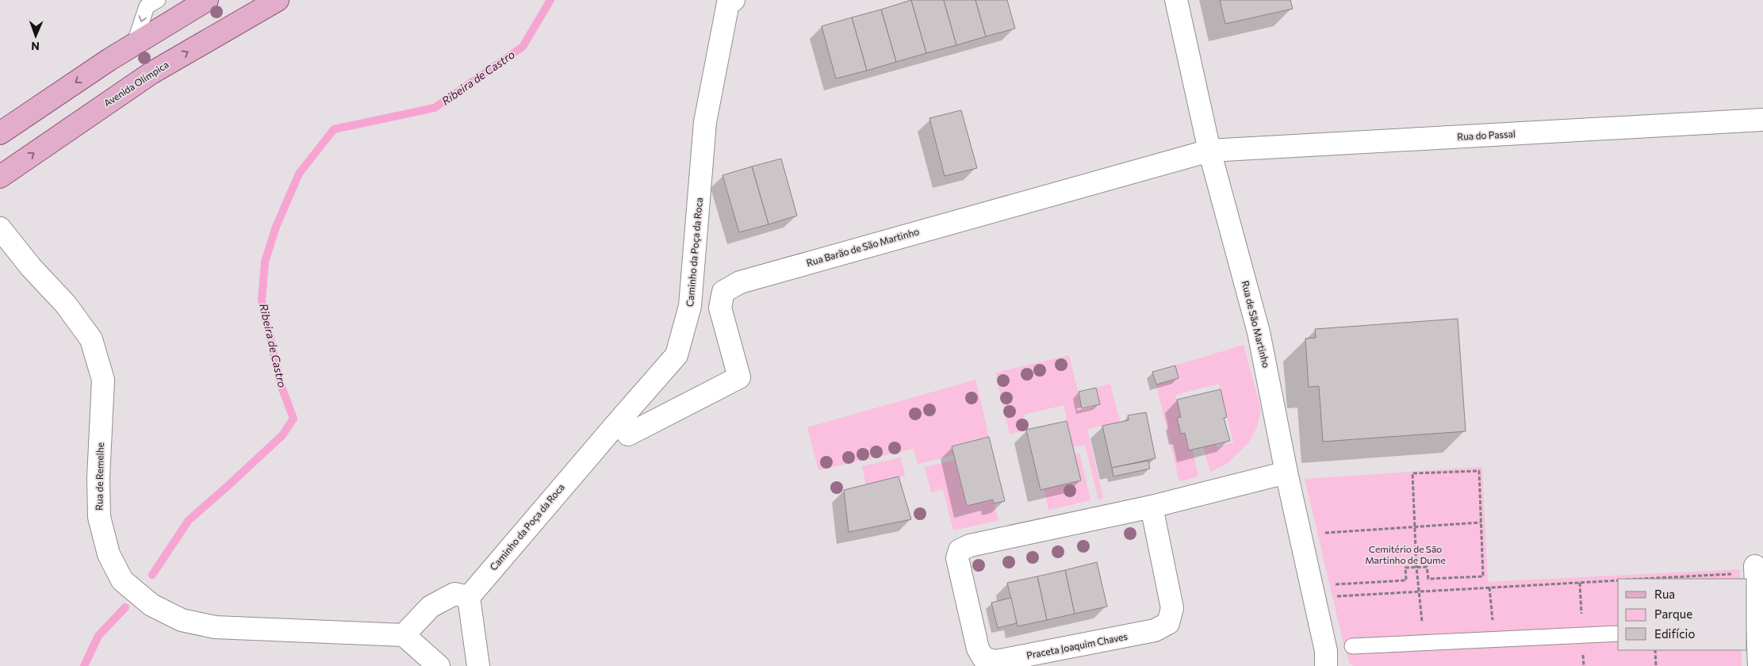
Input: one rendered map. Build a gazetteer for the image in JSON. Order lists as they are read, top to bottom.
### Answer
{
  "streets": {
    "main road": ["Avenida Olímpica"],
    "street": [
      "Rua do Passal",
      "Rua Barão de São Martinho",
      "Caminho da Poça da Roca",
      "Rua de São Martinho",
      "Rua de Remelhe",
      "Praceta Joaquim Chaves"
    ]
  },
  "crossings": [
    ["Rua do Passal", "Rua Barão de São Martinho"],
    ["Rua do Passal", "Rua de São Martinho"],
    ["Rua Barão de São Martinho", "Rua de São Martinho"],
    ["Rua de São Martinho", "Praceta Joaquim Chaves"]
  ],
  "water": ["Ribeira de Castro"],
  "parks": ["Cemitério de São Martinho de Dume"],
  "legend": ["Rua", "Parque", "Edifício"],
  "north": "bottom"
}
